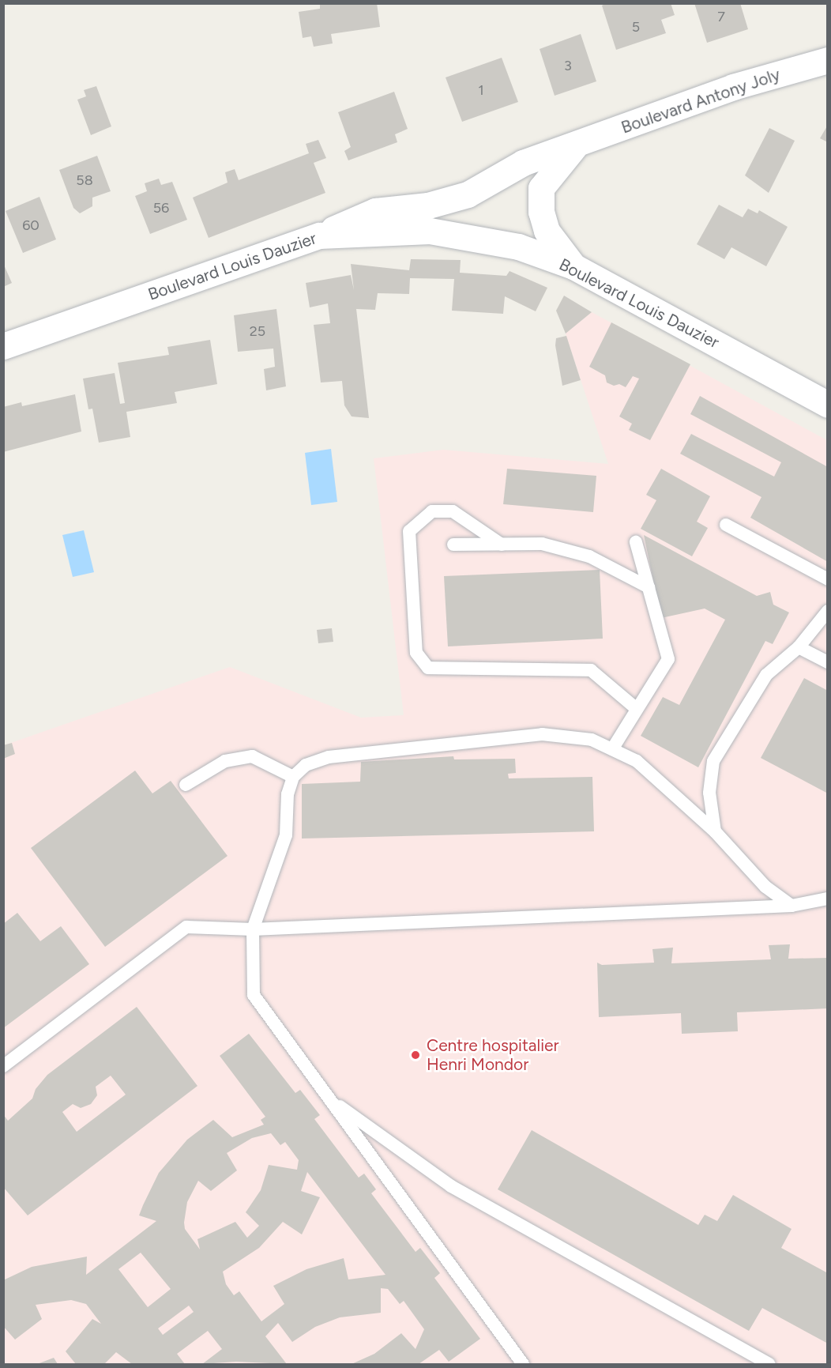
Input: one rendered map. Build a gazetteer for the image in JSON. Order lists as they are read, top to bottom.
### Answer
{
  "streets": {
    "main road": ["Boulevard Antony Joly", "Boulevard Louis Dauzier"]
  },
  "crossings": [
    ["Boulevard Antony Joly", "Boulevard Louis Dauzier"]
  ],
  "places": ["Centre hospitalier Henri Mondor"],
  "house_numbers": [
    "7",
    "5",
    "3",
    "1",
    "58",
    "56",
    "60",
    "25"
  ]
}
